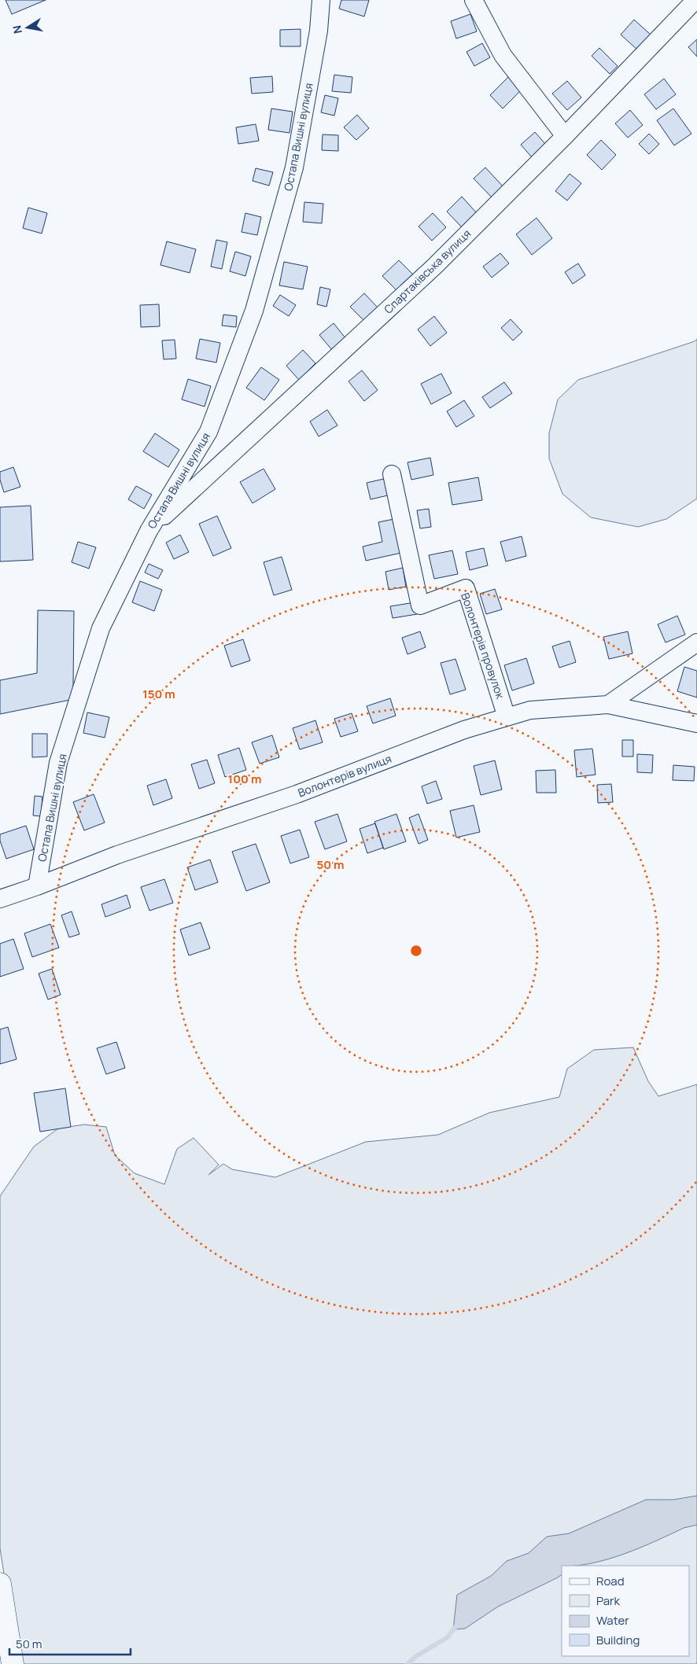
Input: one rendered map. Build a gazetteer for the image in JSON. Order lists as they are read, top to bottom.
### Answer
{
  "streets": {
    "street": [
      "Остапа Вишні вулиця",
      "Спартаківська вулиця",
      "Волонтерів провулок",
      "Волонтерів вулиця"
    ]
  },
  "crossings": [
    ["Остапа Вишні вулиця", "Спартаківська вулиця"],
    ["Остапа Вишні вулиця", "Волонтерів вулиця"],
    ["Волонтерів провулок", "Волонтерів вулиця"]
  ],
  "legend": [
    "Road",
    "Park",
    "Water",
    "Building"
  ],
  "scale_bar": "50 m",
  "north": "left",
  "rings": ["150 m", "100 m", "50 m"]
}
